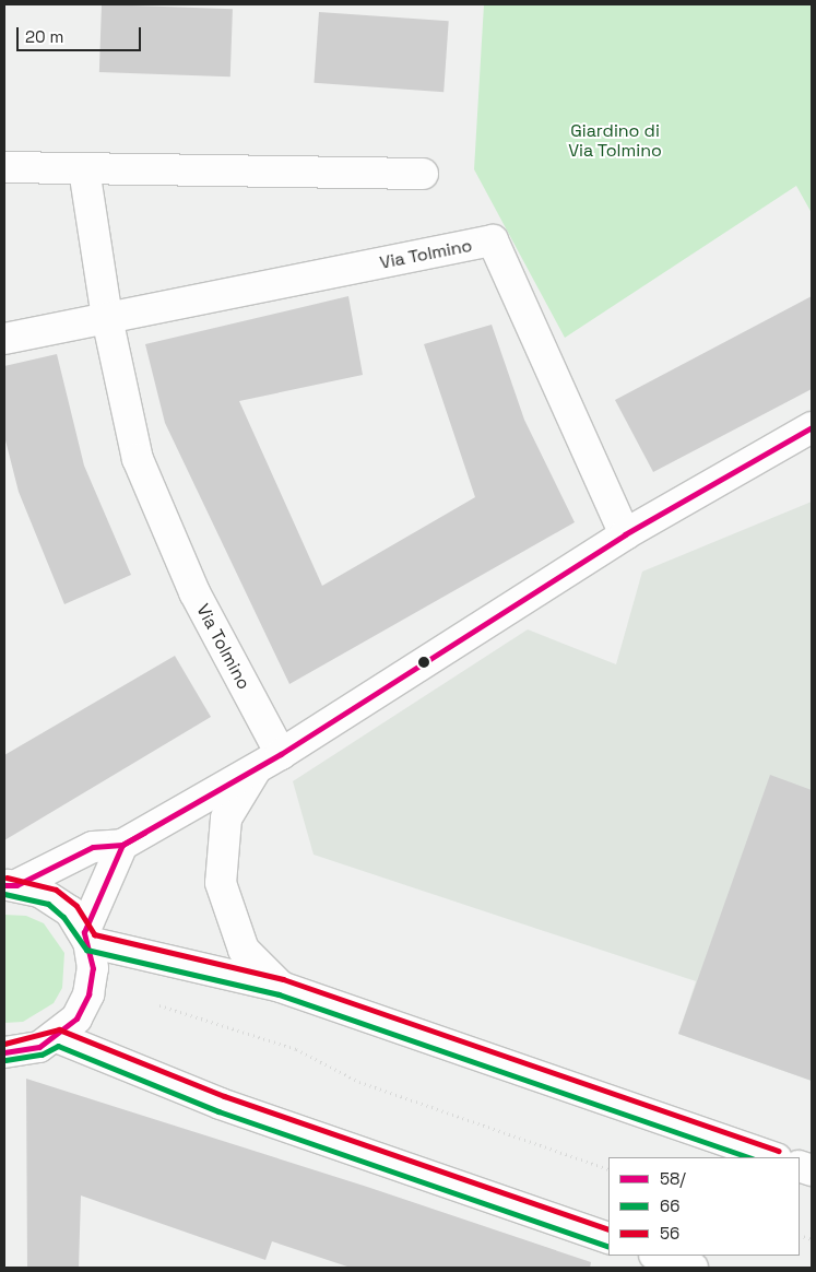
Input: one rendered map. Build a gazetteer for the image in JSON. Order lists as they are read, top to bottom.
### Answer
{
  "streets": {
    "street": ["Via Tolmino"]
  },
  "parks": ["Giardino di Via Tolmino"],
  "lines": ["transit line 58/", "transit line 56", "transit line 66"],
  "legend": ["58/", "66", "56"],
  "scale_bar": "20 m"
}
